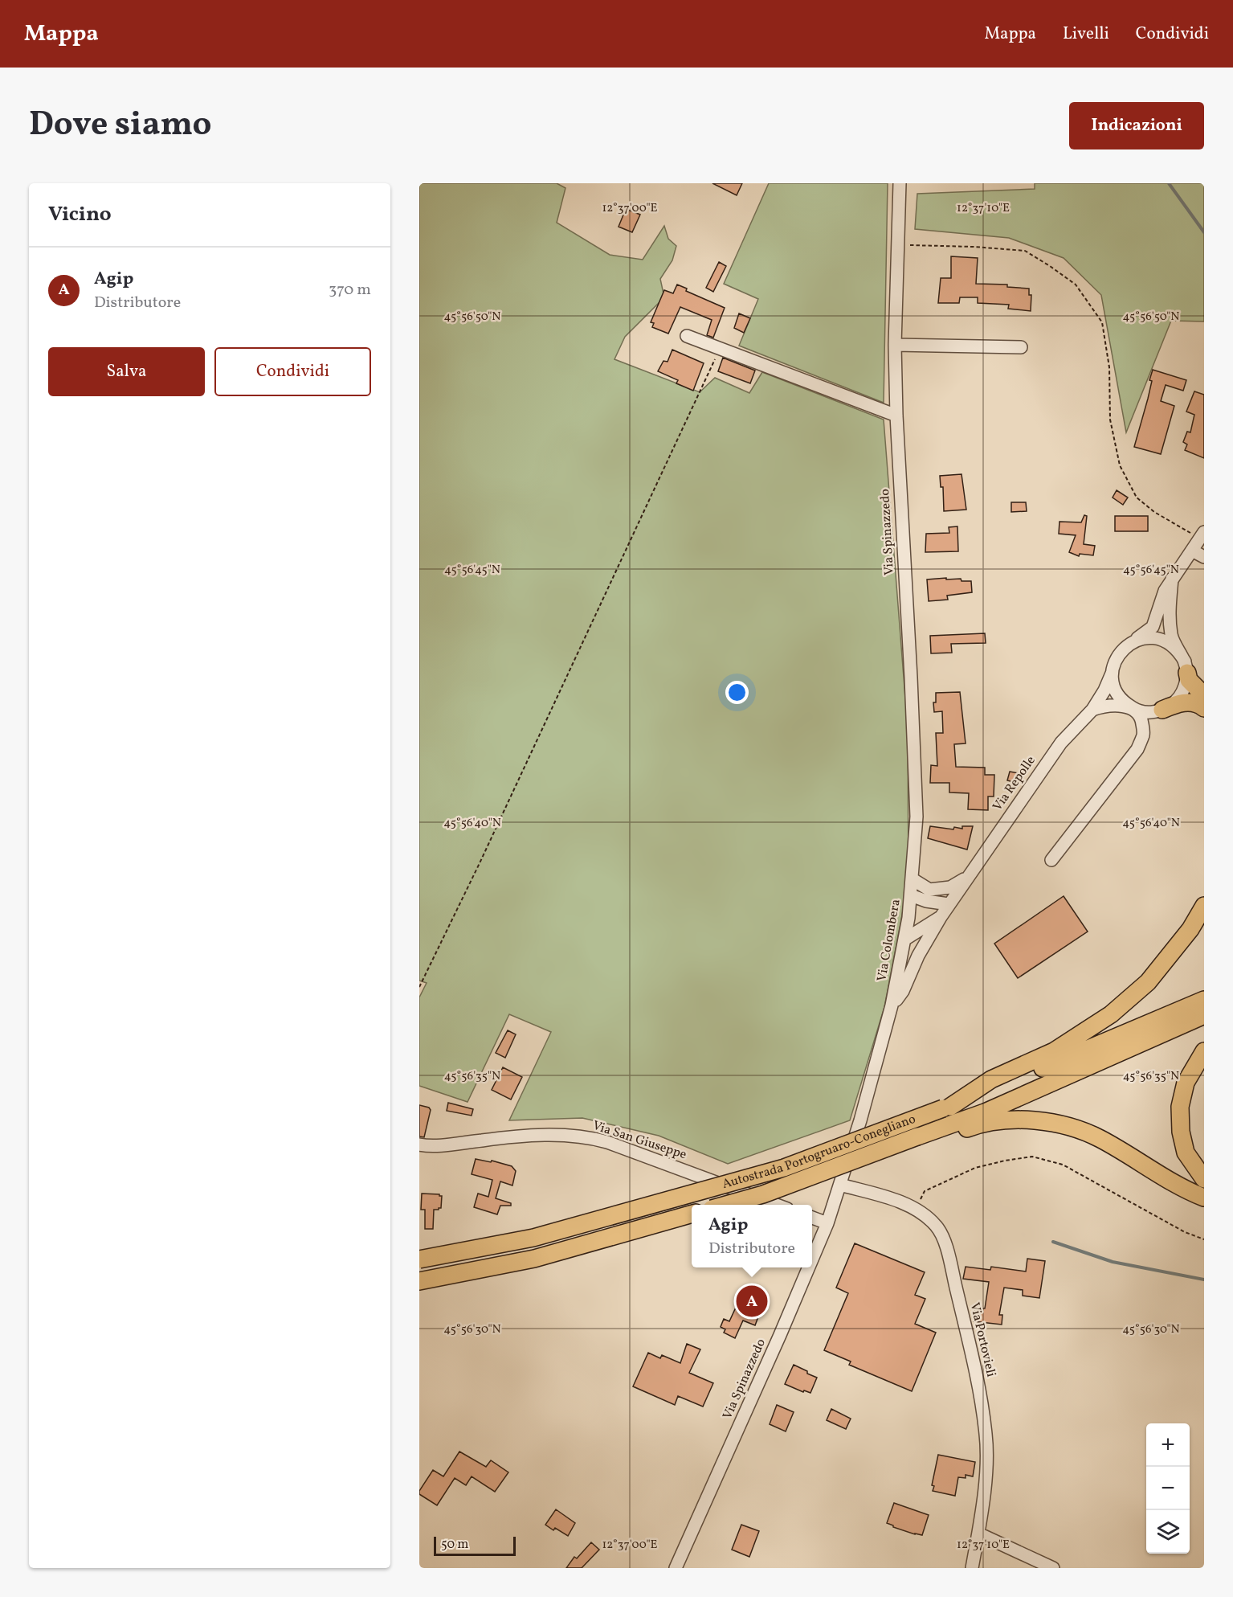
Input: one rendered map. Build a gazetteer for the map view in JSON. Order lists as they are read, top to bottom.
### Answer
{
  "streets": {
    "highway": ["Autostrada Portogruaro-Conegliano"],
    "street": [
      "Via Spinazzedo",
      "Via Repolle",
      "Via Colombera",
      "Via San Giuseppe",
      "Via Portovieli"
    ]
  },
  "crossings": [
    ["Via Spinazzedo", "Via Repolle"],
    ["Via Spinazzedo", "Via Colombera"],
    ["Via Spinazzedo", "Via Portovieli"],
    ["Via Repolle", "Via Colombera"]
  ],
  "scale_bar": "50 m",
  "page": {
    "header": "Mappa",
    "nav": ["Mappa", "Livelli", "Condividi"],
    "title": "Dove siamo",
    "buttons": [
      "Indicazioni",
      ["Salva", "Condividi"]
    ],
    "heading": "Vicino",
    "list": [
      {
        "mark": "A",
        "name": "Agip",
        "note": "Distributore",
        "value": "370 m"
      }
    ],
    "popup": ["Agip", "Distributore"],
    "pins": "A",
    "map_buttons": ["+", "−"],
    "scale": "50 m"
  },
  "coordinates": [
    "12°37'00\"E",
    "12°37'10\"E",
    "45°56'50\"N",
    "45°56'45\"N",
    "45°56'40\"N",
    "45°56'35\"N",
    "45°56'30\"N"
  ]
}
